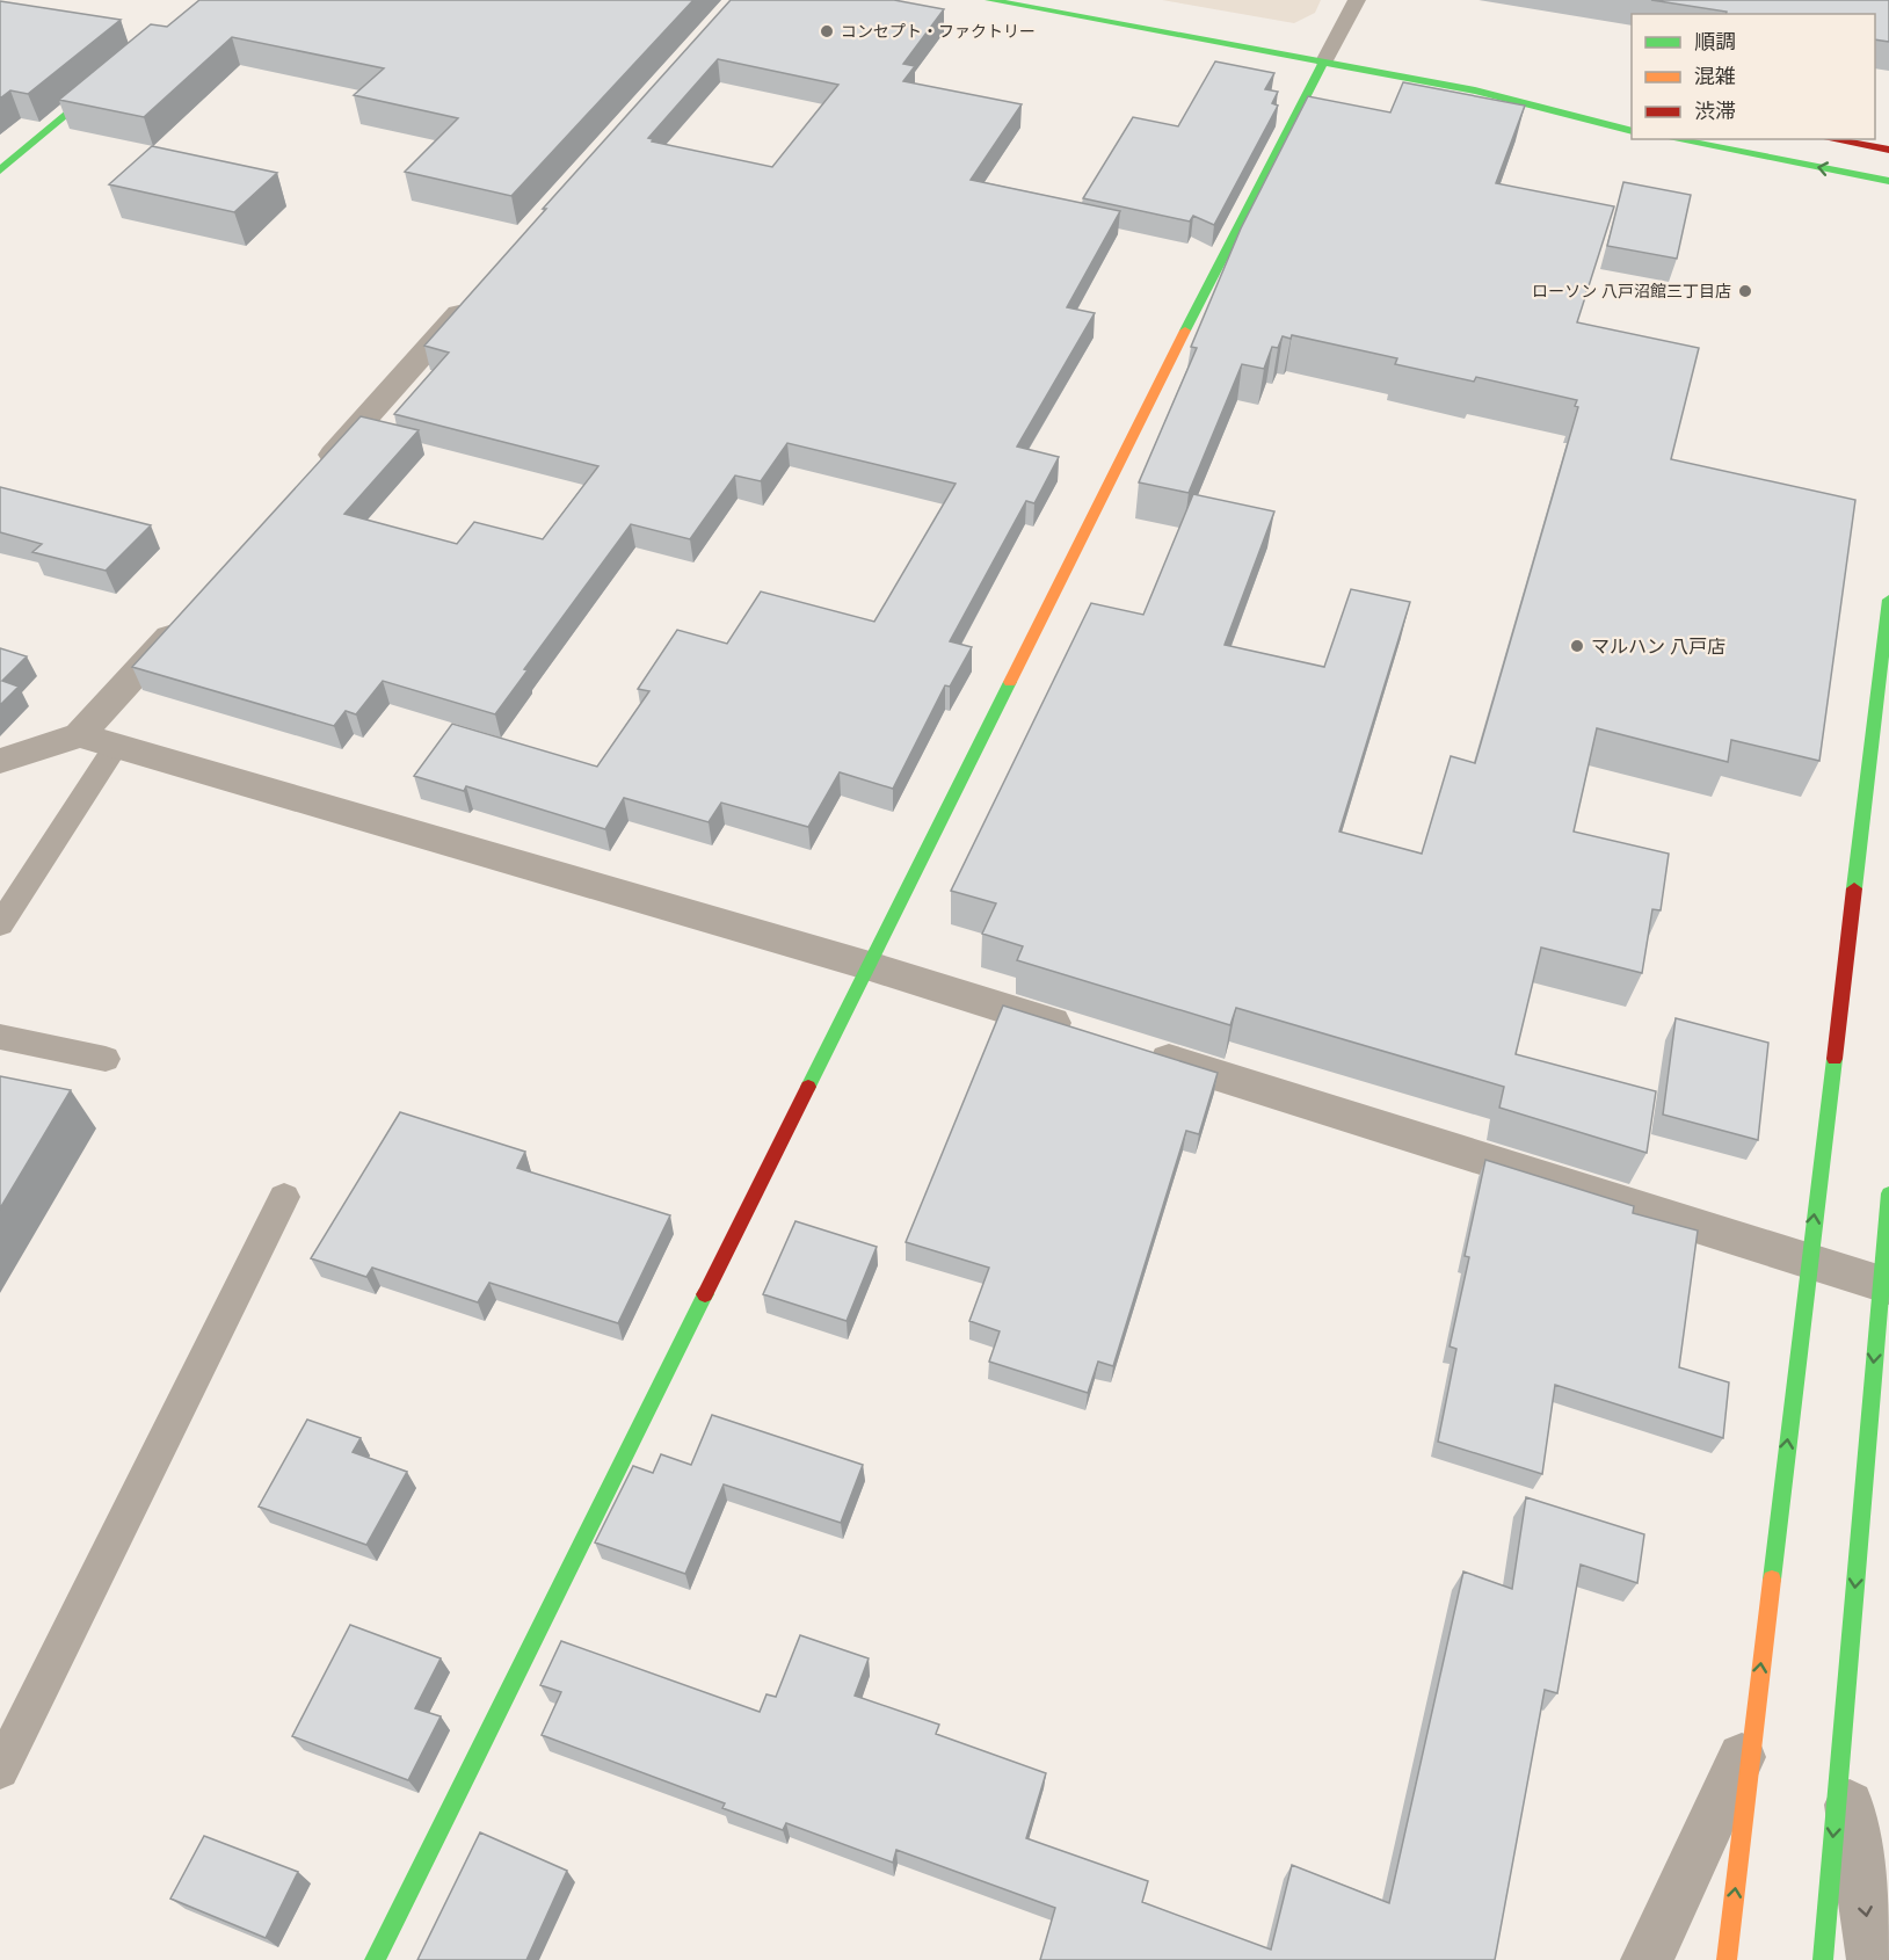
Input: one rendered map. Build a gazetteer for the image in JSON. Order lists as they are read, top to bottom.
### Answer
{
  "places": ["コンセプト・ファクトリー", "ローソン 八戸沼館三丁目店", "マルハン 八戸店"],
  "legend": ["順調", "混雑", "渋滞"]
}
